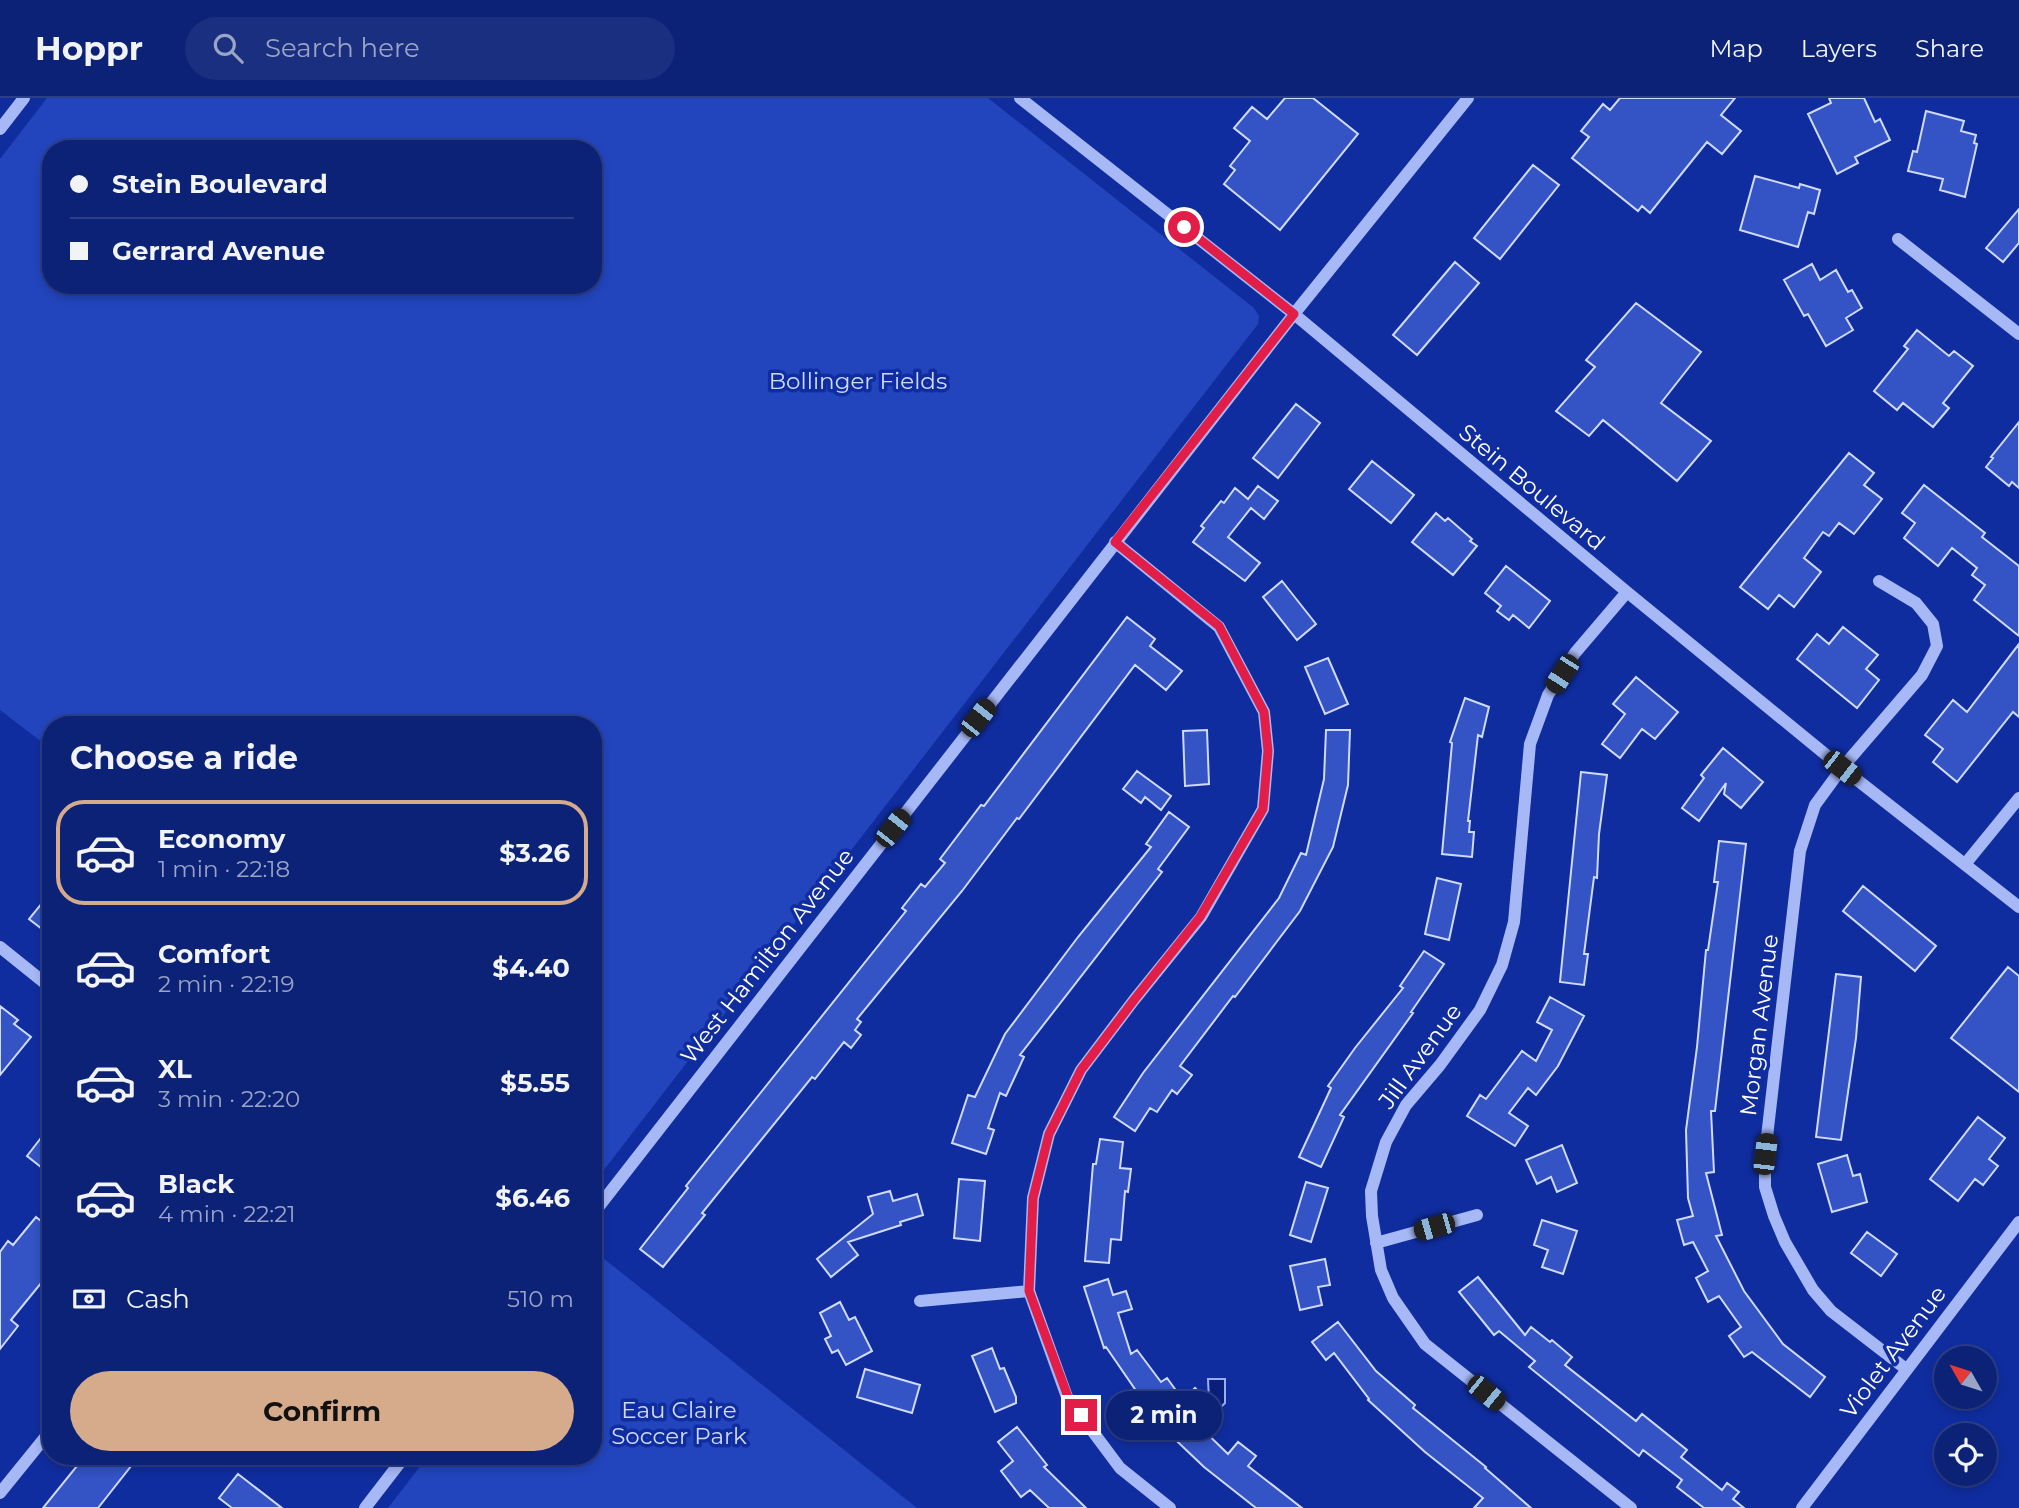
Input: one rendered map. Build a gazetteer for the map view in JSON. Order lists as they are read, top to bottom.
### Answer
{
  "streets": {
    "street": [
      "Stein Boulevard",
      "West Hamilton Avenue",
      "Morgan Avenue",
      "Jill Avenue",
      "Violet Avenue"
    ]
  },
  "crossings": [
    ["Stein Boulevard", "West Hamilton Avenue"],
    ["Stein Boulevard", "Morgan Avenue"],
    ["Stein Boulevard", "Jill Avenue"],
    ["Morgan Avenue", "Violet Avenue"]
  ],
  "parks": ["Bollinger Fields", "Eau Claire Soccer Park"],
  "north": "top left",
  "page": {
    "header": "Hoppr",
    "search": "Search here",
    "nav": ["Map", "Layers", "Share"],
    "banner": ["Stein Boulevard", "Gerrard Avenue"],
    "heading": "Choose a ride",
    "list": [
      {
        "name": "Economy",
        "note": "1 min · 22:18",
        "value": "$3.26"
      },
      {
        "name": "Comfort",
        "note": "2 min · 22:19",
        "value": "$4.40"
      },
      {
        "name": "XL",
        "note": "3 min · 22:20",
        "value": "$5.55"
      },
      {
        "name": "Black",
        "note": "4 min · 22:21",
        "value": "$6.46"
      }
    ],
    "pay": ["Cash", "510 m"],
    "buttons": "Confirm",
    "bubble": "2 min"
  }
}
